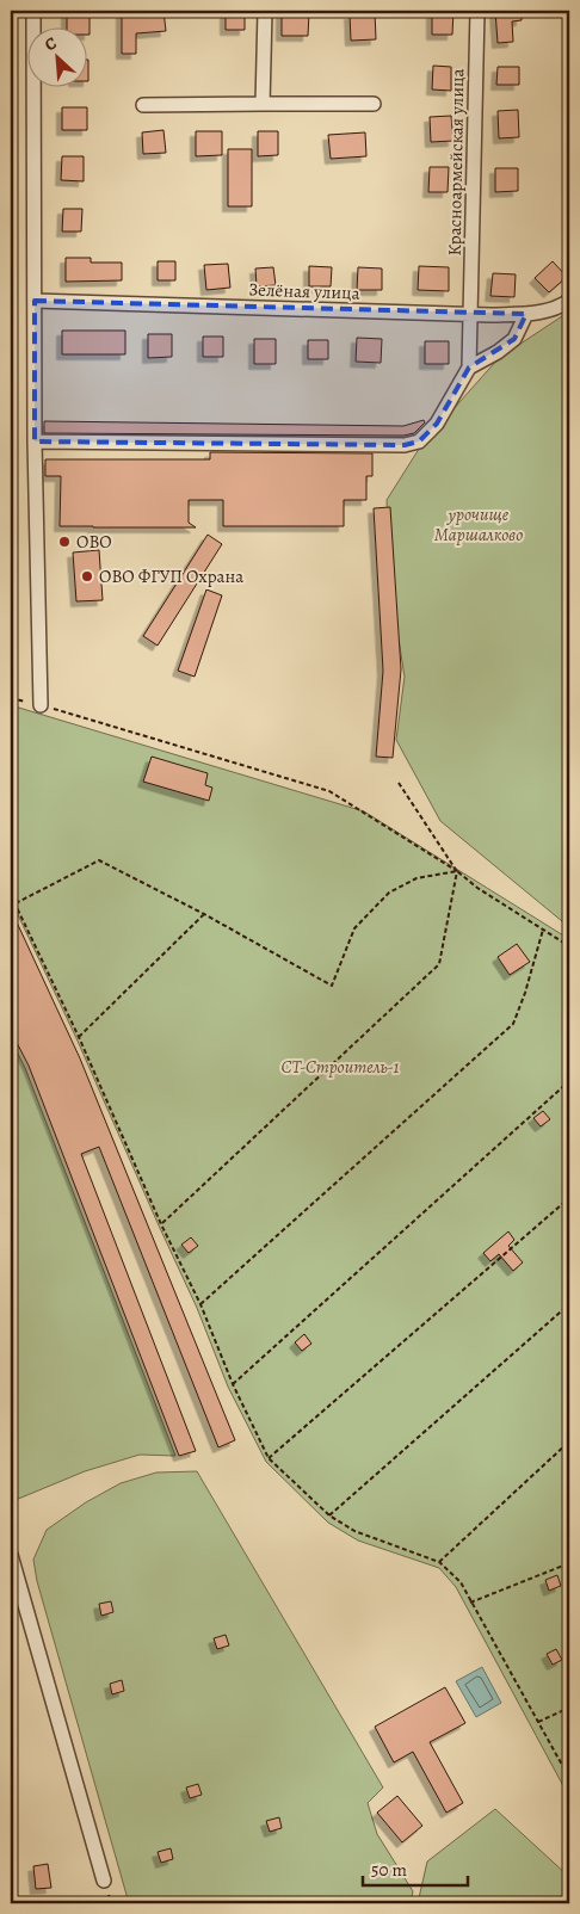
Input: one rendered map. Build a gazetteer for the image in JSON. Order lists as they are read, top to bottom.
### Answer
{
  "streets": {
    "street": ["Красноармейская улица", "Зелёная улица"]
  },
  "crossings": [
    ["Красноармейская улица", "Зелёная улица"]
  ],
  "parks": ["урочище Маршалково", "СТ-Строитель-1"],
  "places": ["ОВО", "ОВО ФГУП Охрана"],
  "scale_bar": "50 m",
  "north": "top left"
}
